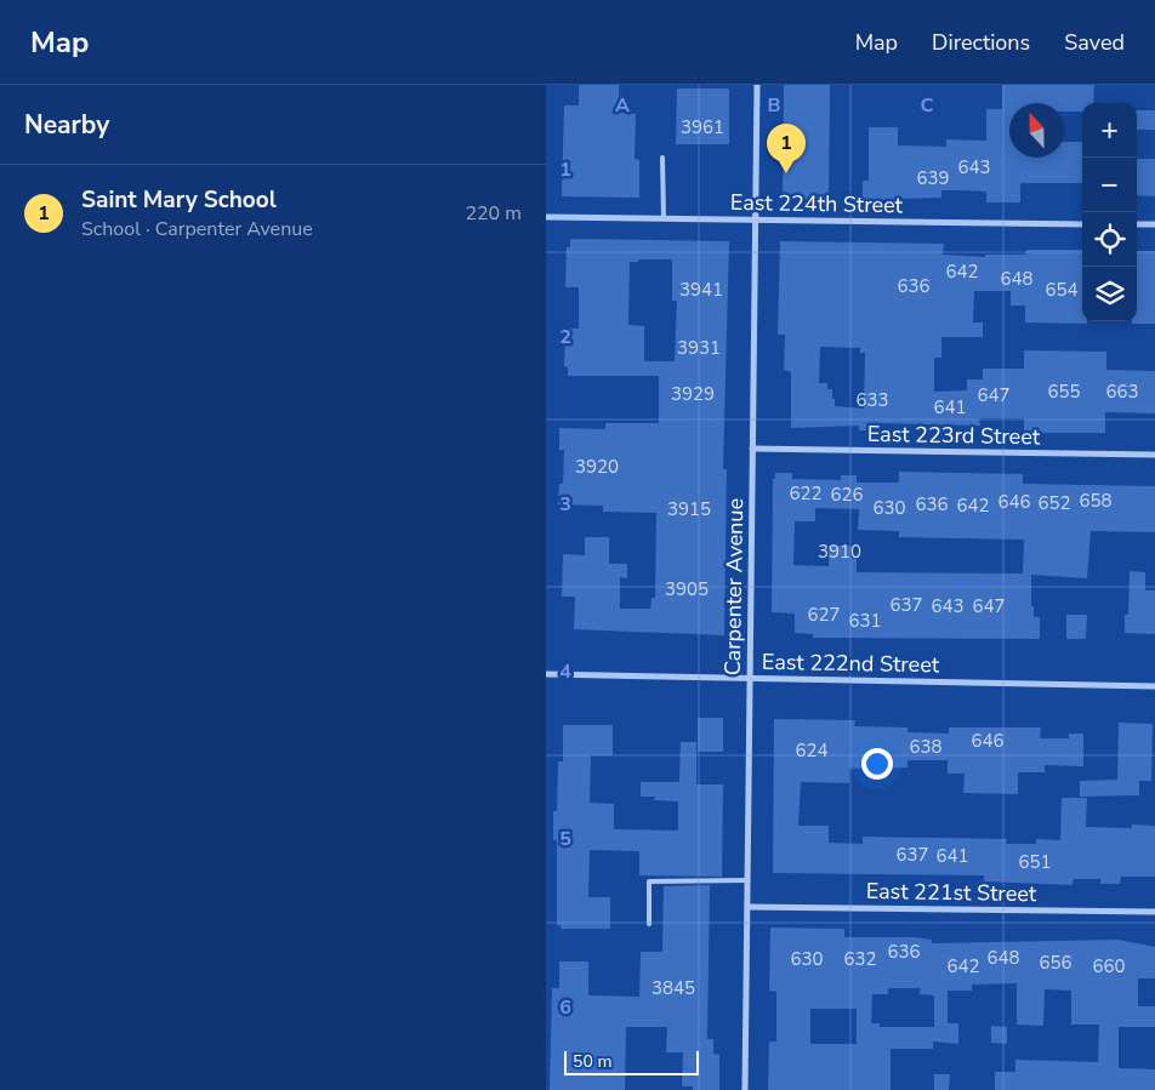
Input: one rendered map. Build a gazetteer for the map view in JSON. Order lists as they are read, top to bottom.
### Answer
{
  "streets": {
    "street": [
      "East 224th Street",
      "East 223rd Street",
      "Carpenter Avenue",
      "East 222nd Street",
      "East 221st Street"
    ]
  },
  "crossings": [
    ["East 224th Street", "Carpenter Avenue"],
    ["East 223rd Street", "Carpenter Avenue"],
    ["Carpenter Avenue", "East 222nd Street"],
    ["Carpenter Avenue", "East 221st Street"]
  ],
  "house_numbers": [
    "3961",
    "643",
    "639",
    "642",
    "648",
    "636",
    "3941",
    "654",
    "3931",
    "655",
    "663",
    "3929",
    "647",
    "633",
    "641",
    "3920",
    "622",
    "626",
    "658",
    "646",
    "652",
    "636",
    "642",
    "630",
    "3915",
    "3910",
    "3905",
    "637",
    "643",
    "647",
    "627",
    "631",
    "646",
    "638",
    "624",
    "637",
    "641",
    "651",
    "636",
    "648",
    "630",
    "632",
    "656",
    "642",
    "660",
    "3845"
  ],
  "scale_bar": "50 m",
  "north": "top",
  "page": {
    "header": "Map",
    "nav": ["Map", "Directions", "Saved"],
    "heading": "Nearby",
    "map_buttons": ["+", "−"],
    "pins": "1",
    "list": [
      {
        "mark": "1",
        "name": "Saint Mary School",
        "note": "School · Carpenter Avenue",
        "value": "220 m"
      }
    ],
    "scale": "50 m"
  },
  "grid": {
    "columns": ["A", "B", "C"],
    "rows": [
      "1",
      "2",
      "3",
      "4",
      "5",
      "6"
    ]
  }
}
